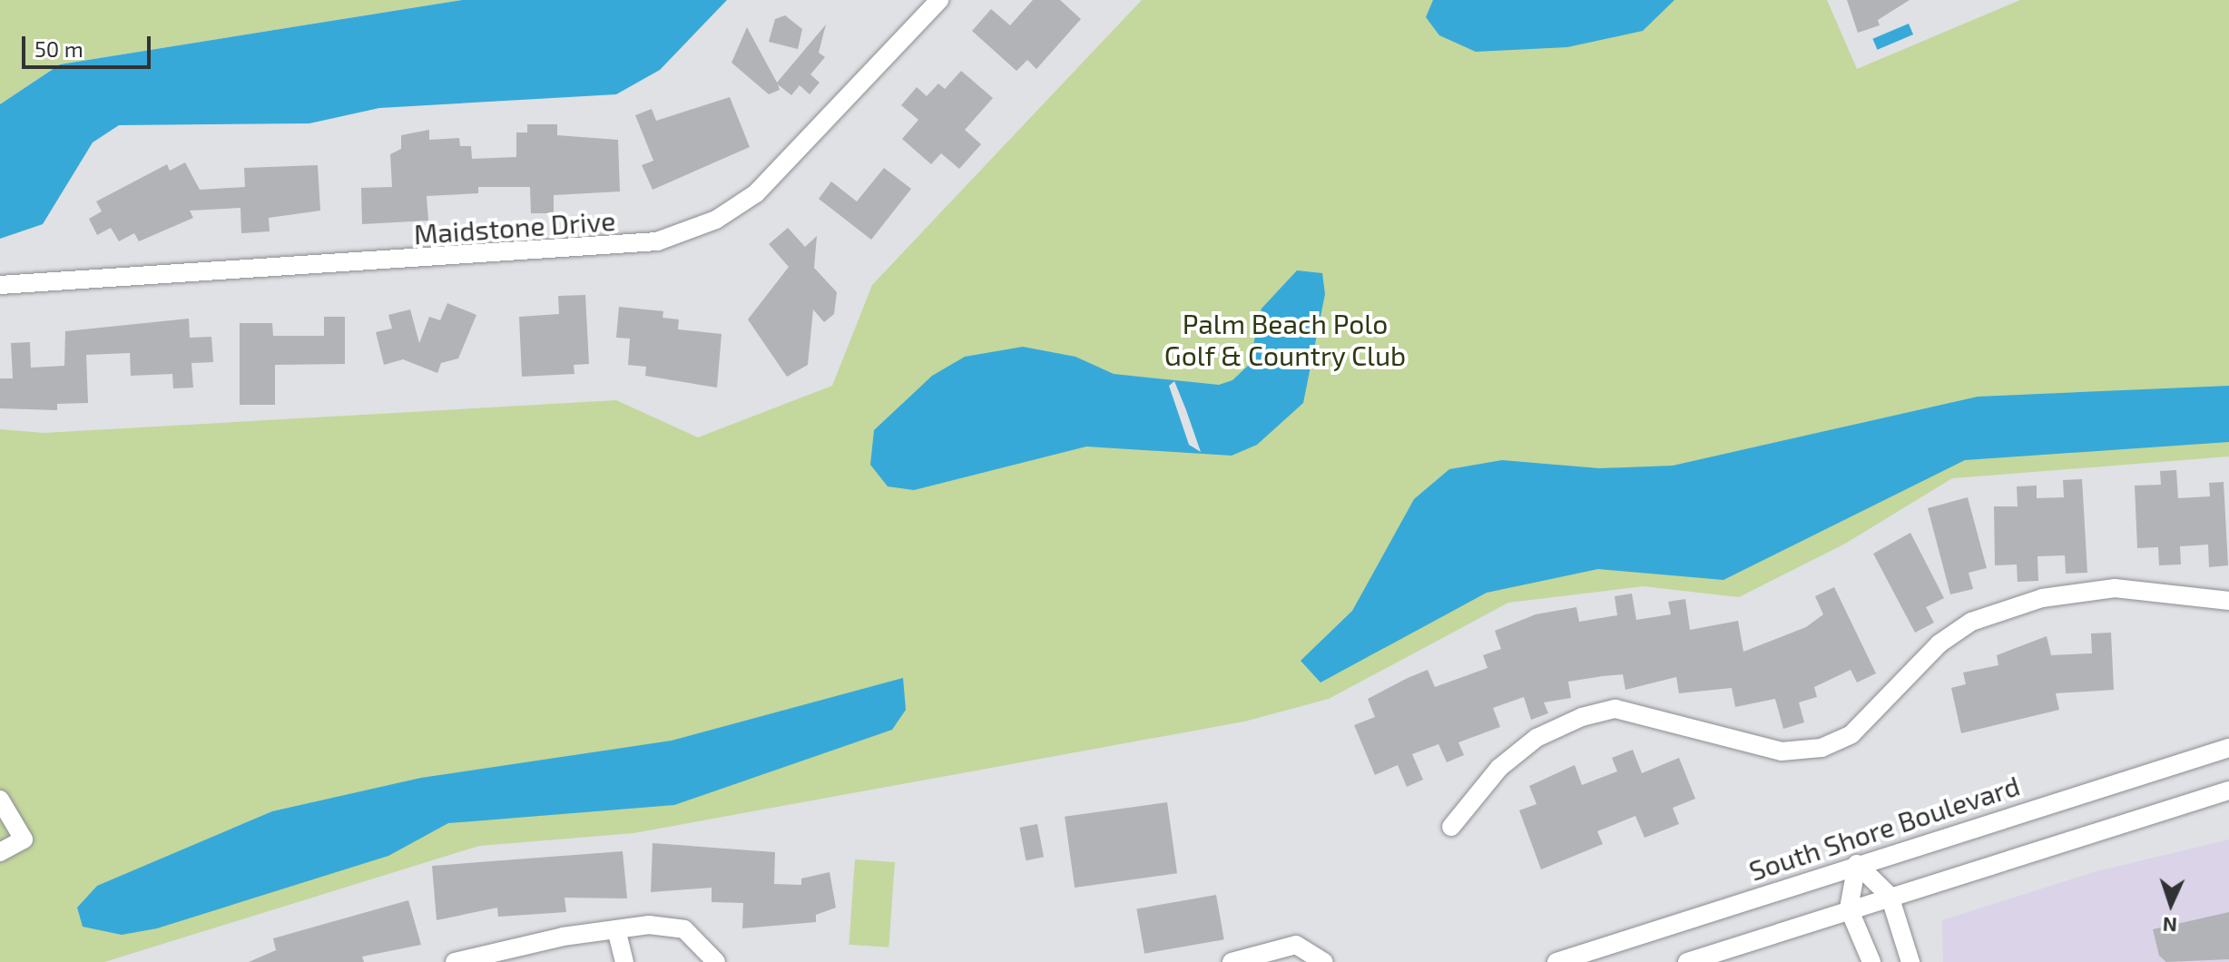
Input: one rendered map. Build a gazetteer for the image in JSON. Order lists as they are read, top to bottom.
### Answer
{
  "streets": {
    "street": ["Maidstone Drive", "South Shore Boulevard"]
  },
  "parks": ["Palm Beach Polo Golf & Country Club"],
  "scale_bar": "50 m",
  "north": "bottom"
}
